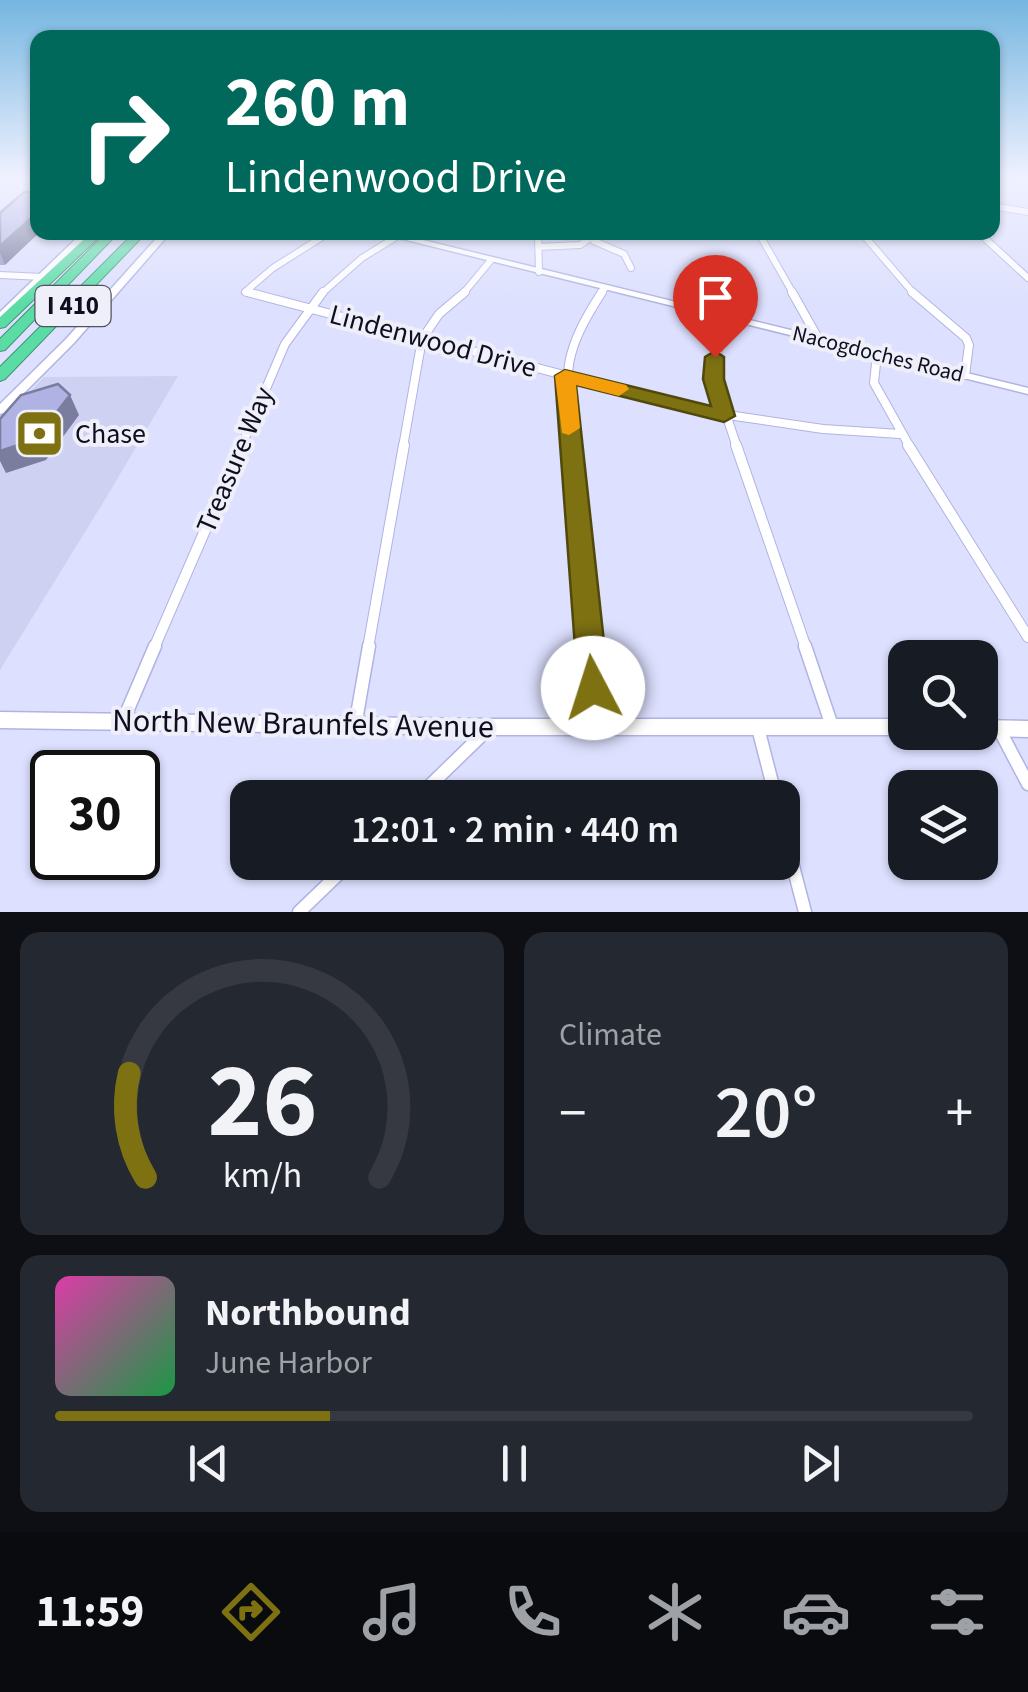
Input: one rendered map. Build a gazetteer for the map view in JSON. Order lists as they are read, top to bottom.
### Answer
{
  "streets": {
    "highway": ["I 410"],
    "main road": ["Nacogdoches Road"],
    "street": ["Lindenwood Drive", "Treasure Way", "North New Braunfels Avenue"]
  },
  "crossings": [
    ["Lindenwood Drive", "Treasure Way"],
    ["Treasure Way", "North New Braunfels Avenue"]
  ],
  "places": {
    "bank": ["Chase"]
  },
  "page": {
    "turn": ["260 m", "Lindenwood Drive"],
    "limit": "30",
    "trip": "12:01 · 2 min · 440 m",
    "tile": "Climate",
    "heat": ["−", "20°", "+"],
    "song": ["Northbound", "June Harbor"],
    "tabs": "11:59",
    "gauge": ["26", "km/h"]
  }
}
